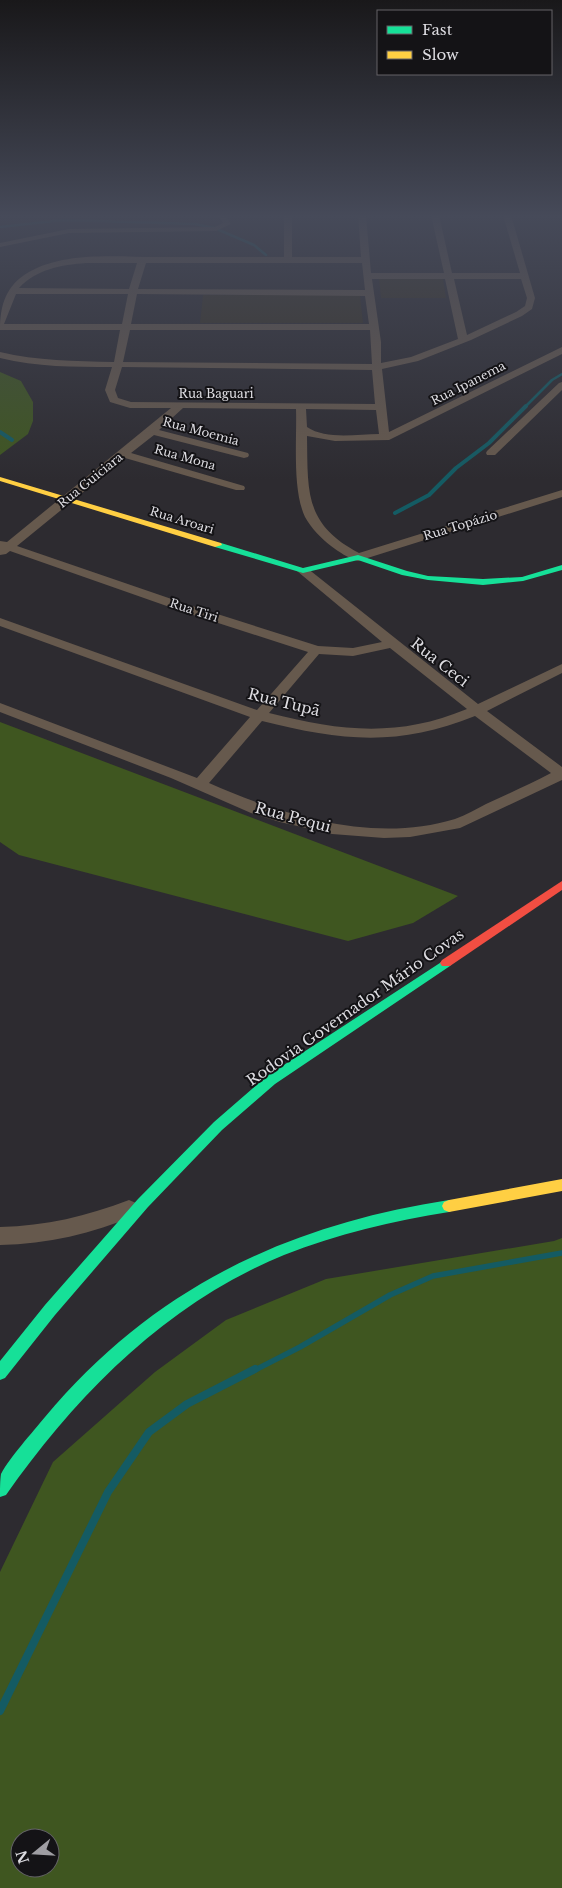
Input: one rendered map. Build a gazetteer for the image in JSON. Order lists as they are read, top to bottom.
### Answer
{
  "streets": {
    "street": [
      "Rua Ipanema",
      "Rua Baguari",
      "Rua Moemia",
      "Rua Mona",
      "Rua Guiciara",
      "Rua Aroari",
      "Rua Topázio",
      "Rua Tiri",
      "Rua Ceci",
      "Rua Tupã",
      "Rua Pequi",
      "Rodovia Governador Mário Covas"
    ]
  },
  "crossings": [
    ["Rua Baguari", "Rua Guiciara"],
    ["Rua Moemia", "Rua Guiciara"],
    ["Rua Mona", "Rua Guiciara"],
    ["Rua Guiciara", "Rua Aroari"],
    ["Rua Guiciara", "Rua Tiri"],
    ["Rua Aroari", "Rua Topázio"],
    ["Rua Aroari", "Rua Ceci"],
    ["Rua Tiri", "Rua Ceci"],
    ["Rua Ceci", "Rua Tupã"],
    ["Rua Ceci", "Rua Pequi"]
  ],
  "legend": ["Fast", "Slow"],
  "north": "left"
}
